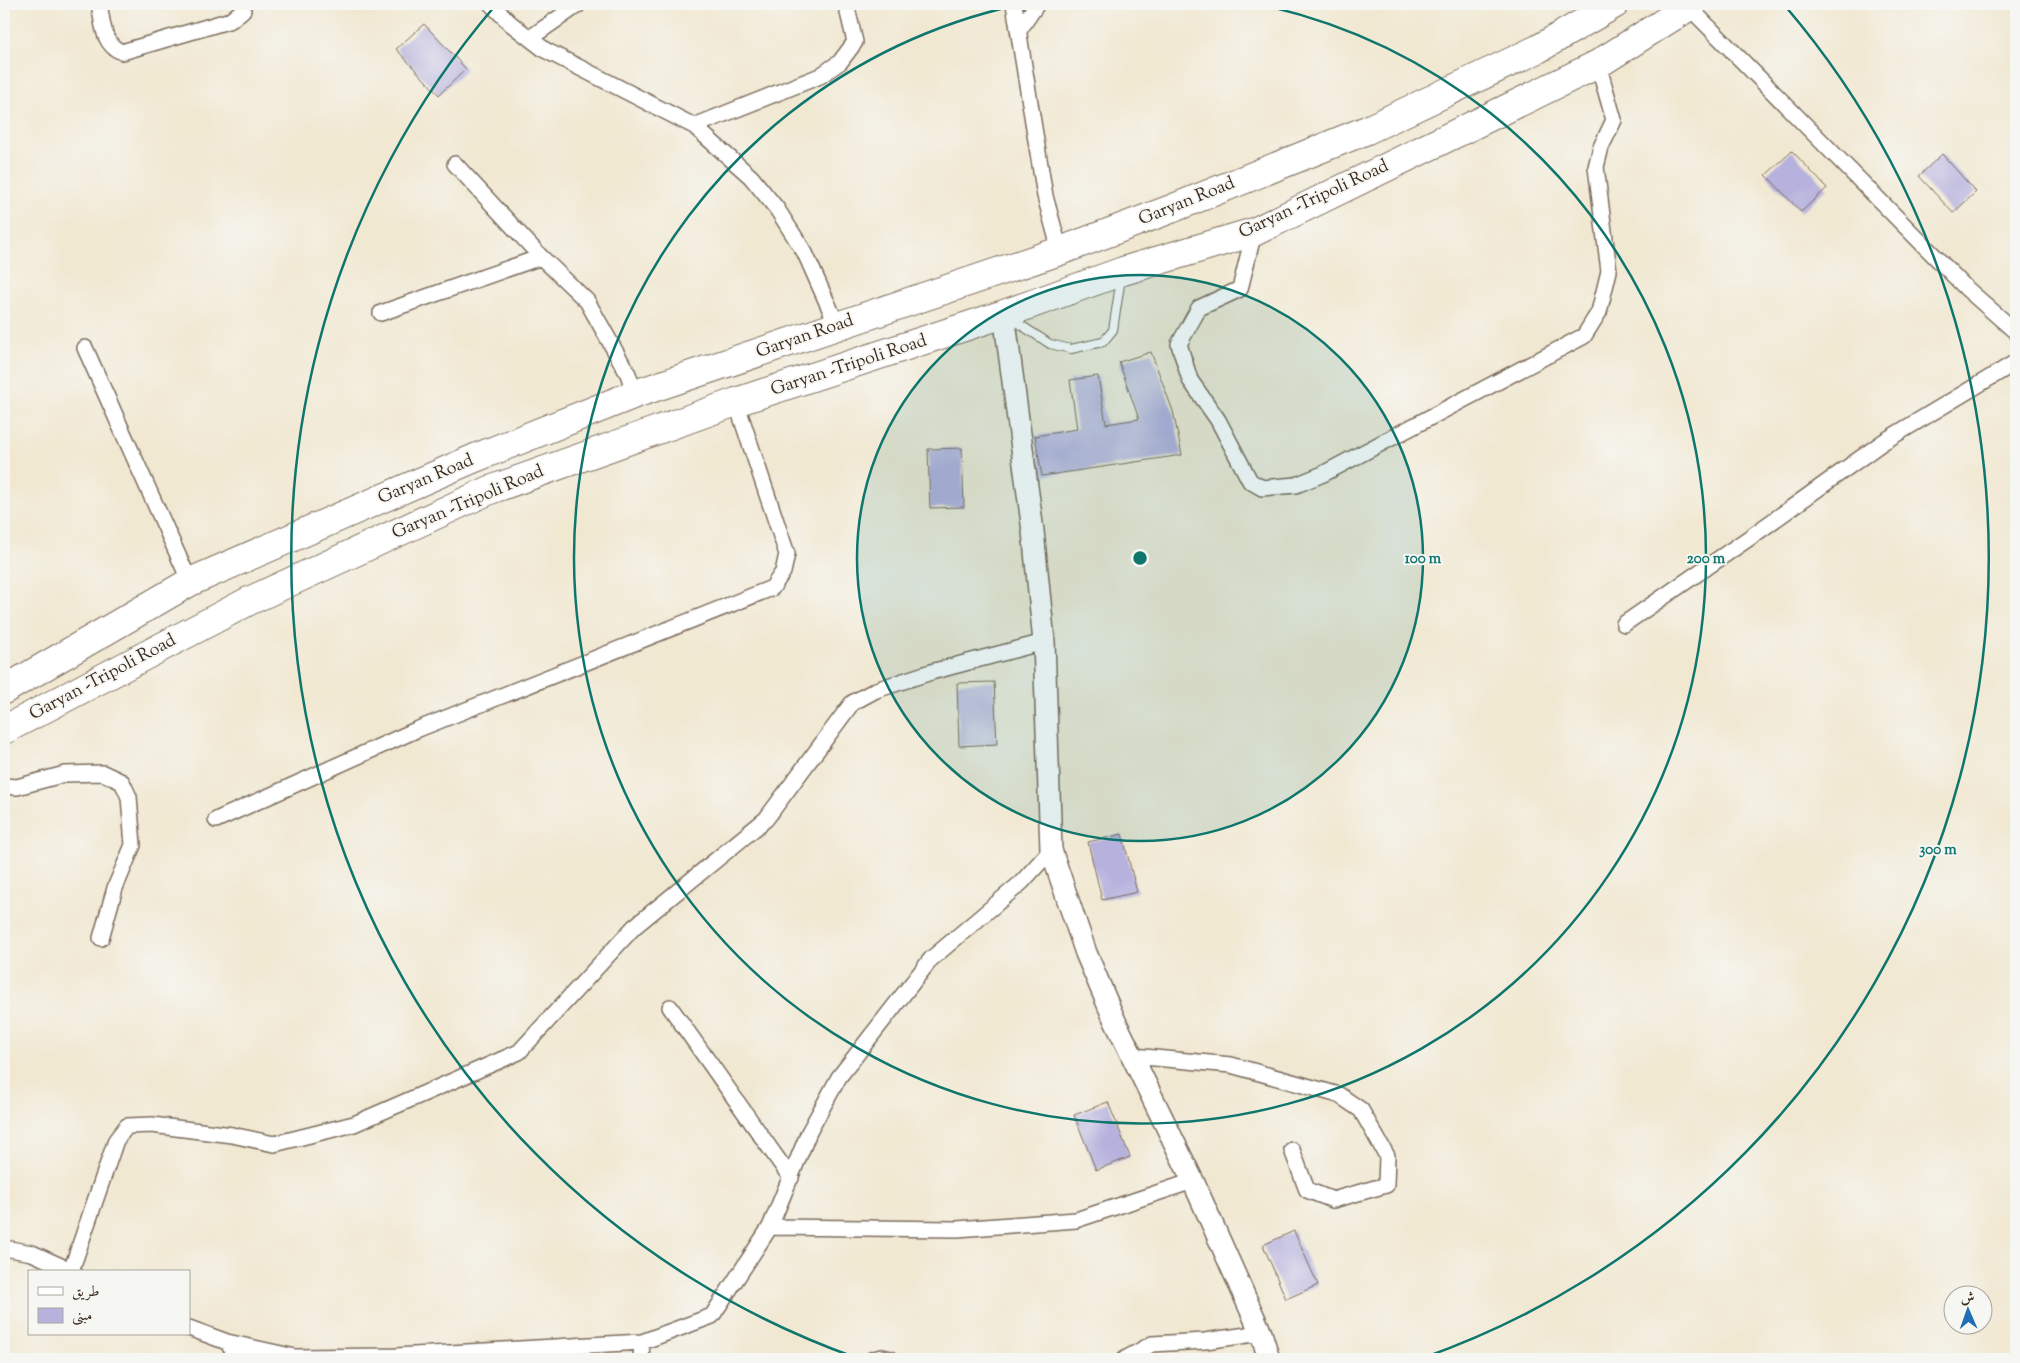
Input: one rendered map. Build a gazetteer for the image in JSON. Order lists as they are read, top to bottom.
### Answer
{
  "streets": {
    "highway": ["Garyan -Tripoli Road", "Garyan Road"]
  },
  "legend": ["طريق", "مبنى"],
  "north": "top",
  "rings": ["100 m", "200 m", "300 m"]
}
